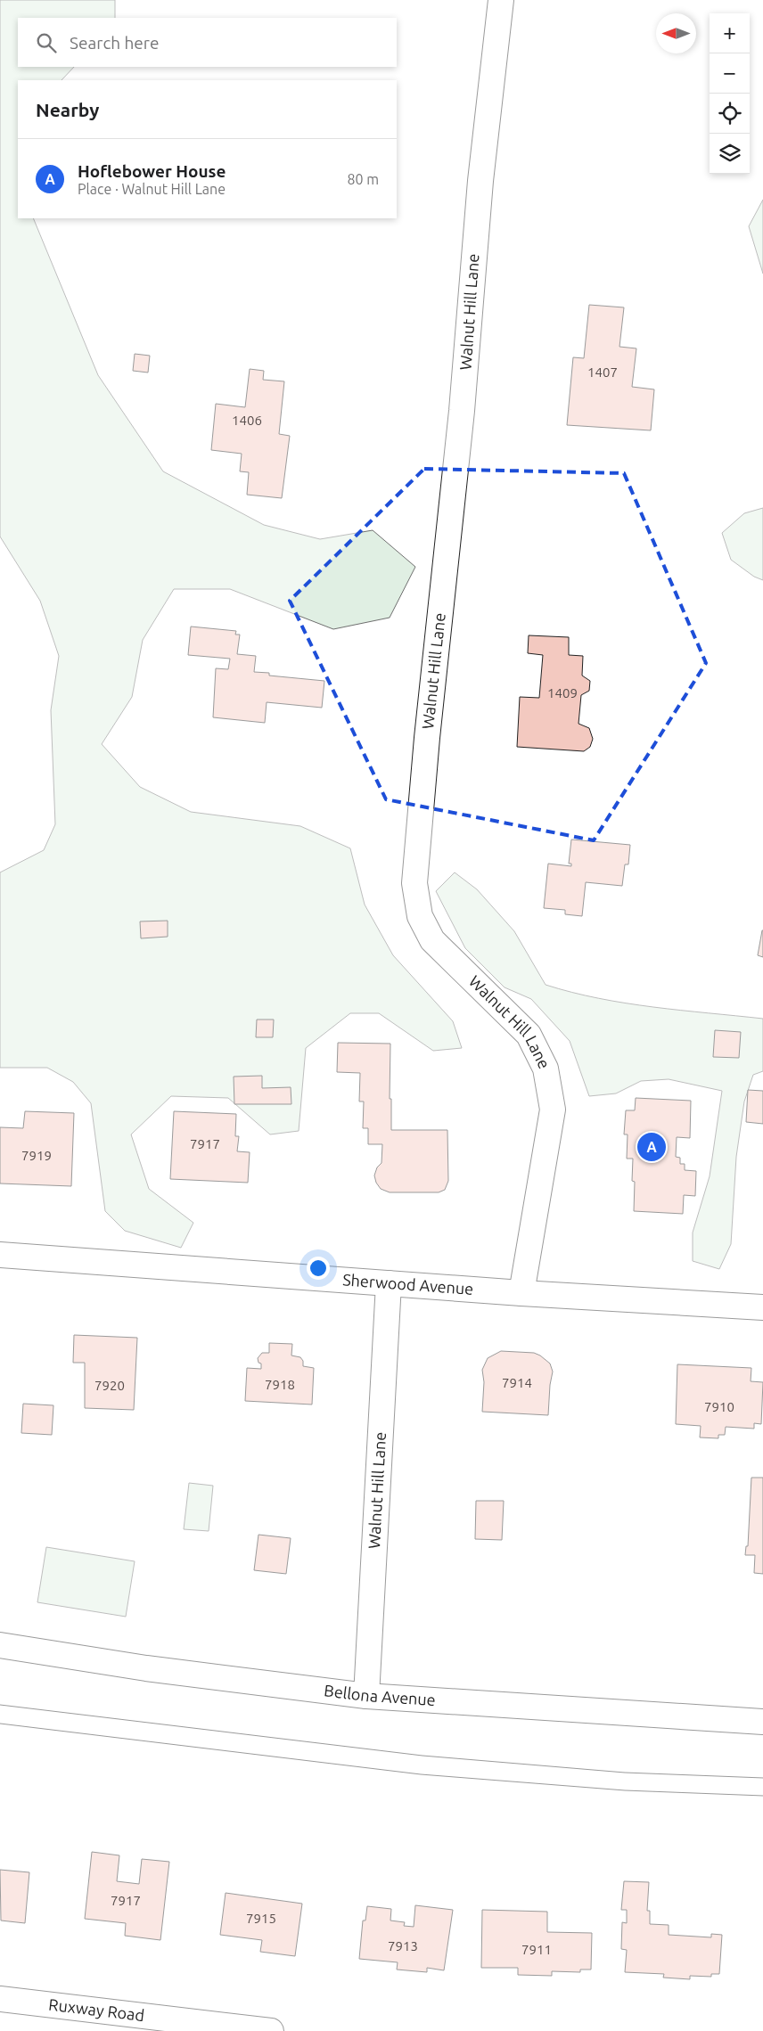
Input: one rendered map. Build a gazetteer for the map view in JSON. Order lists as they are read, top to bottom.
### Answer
{
  "streets": {
    "street": [
      "Walnut Hill Lane",
      "Sherwood Avenue",
      "Bellona Avenue",
      "Ruxway Road"
    ]
  },
  "crossings": [
    ["Walnut Hill Lane", "Sherwood Avenue"],
    ["Walnut Hill Lane", "Bellona Avenue"]
  ],
  "house_numbers": [
    "1407",
    "1406",
    "1409",
    "7917",
    "7919",
    "7914",
    "7918",
    "7920",
    "7910",
    "7917",
    "7915",
    "7913",
    "7911"
  ],
  "north": "left",
  "page": {
    "map_buttons": ["+", "−"],
    "search": "Search here",
    "heading": "Nearby",
    "list": [
      {
        "mark": "A",
        "name": "Hoflebower House",
        "note": "Place · Walnut Hill Lane",
        "value": "80 m"
      }
    ],
    "pins": "A"
  }
}
